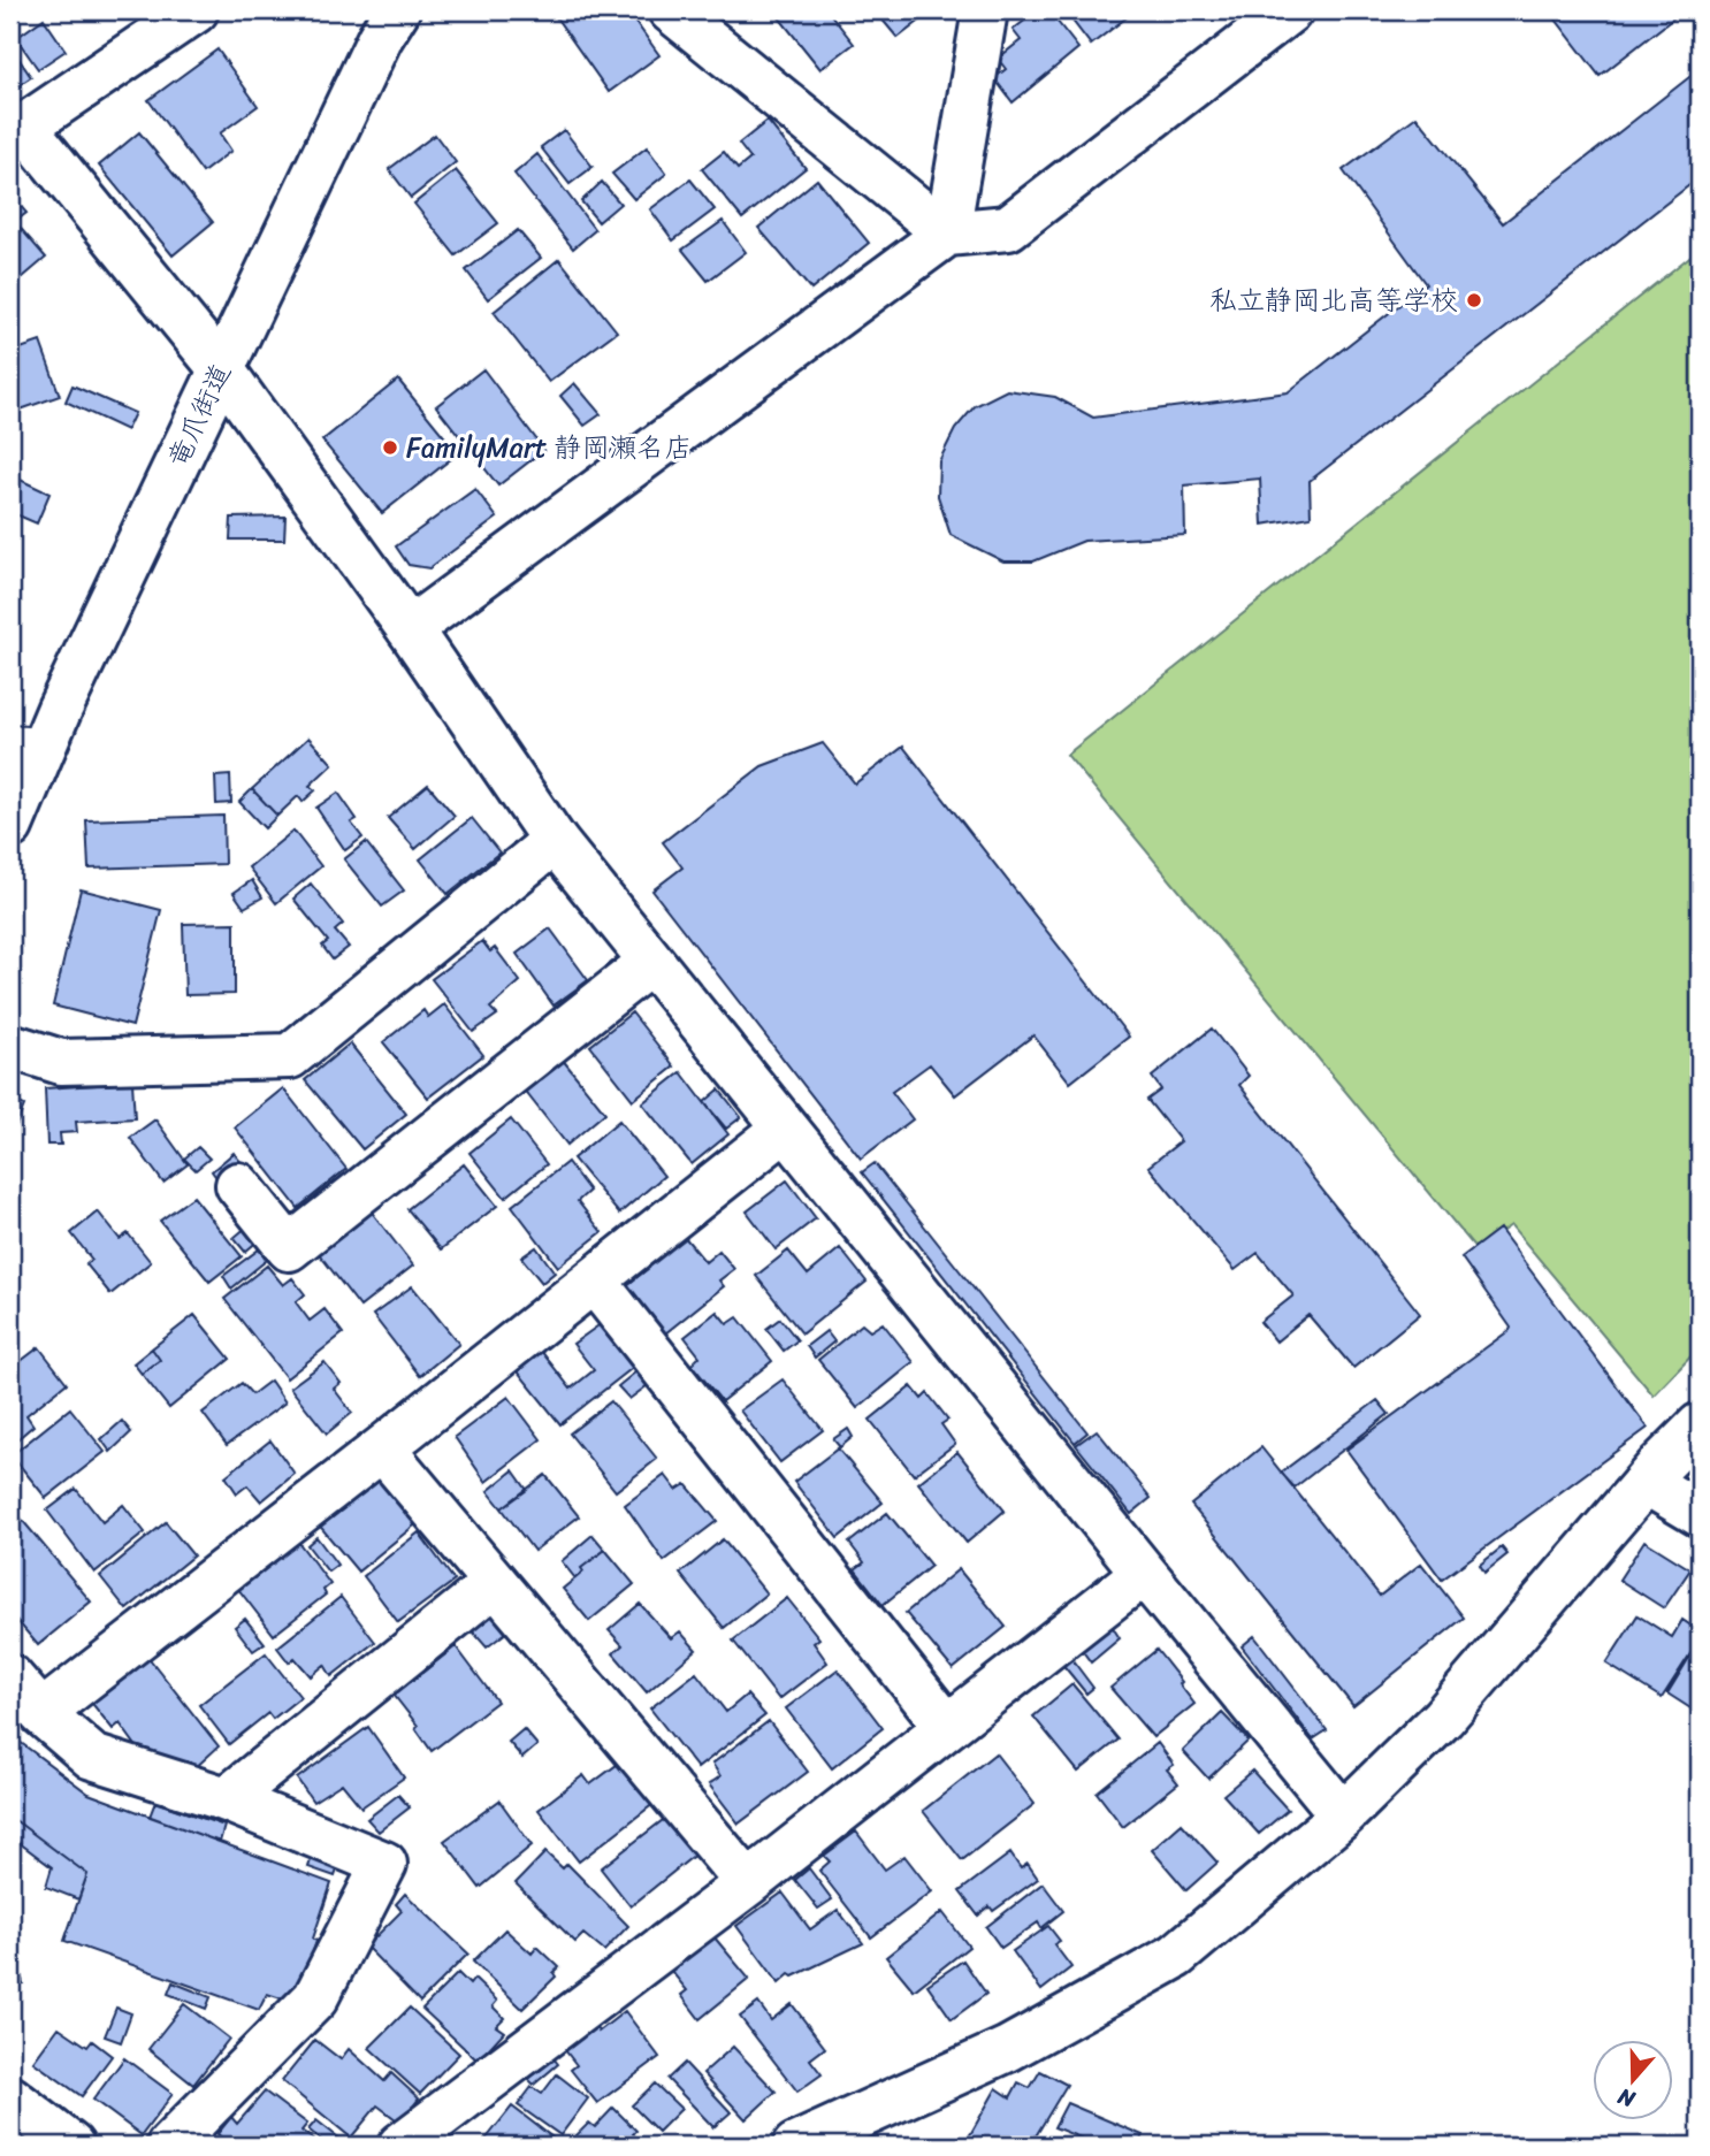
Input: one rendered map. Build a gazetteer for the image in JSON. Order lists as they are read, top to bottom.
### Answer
{
  "streets": {
    "street": ["竜爪街道"]
  },
  "places": ["私立静岡北高等学校", "FamilyMart 静岡瀬名店"],
  "north": "bottom"
}
